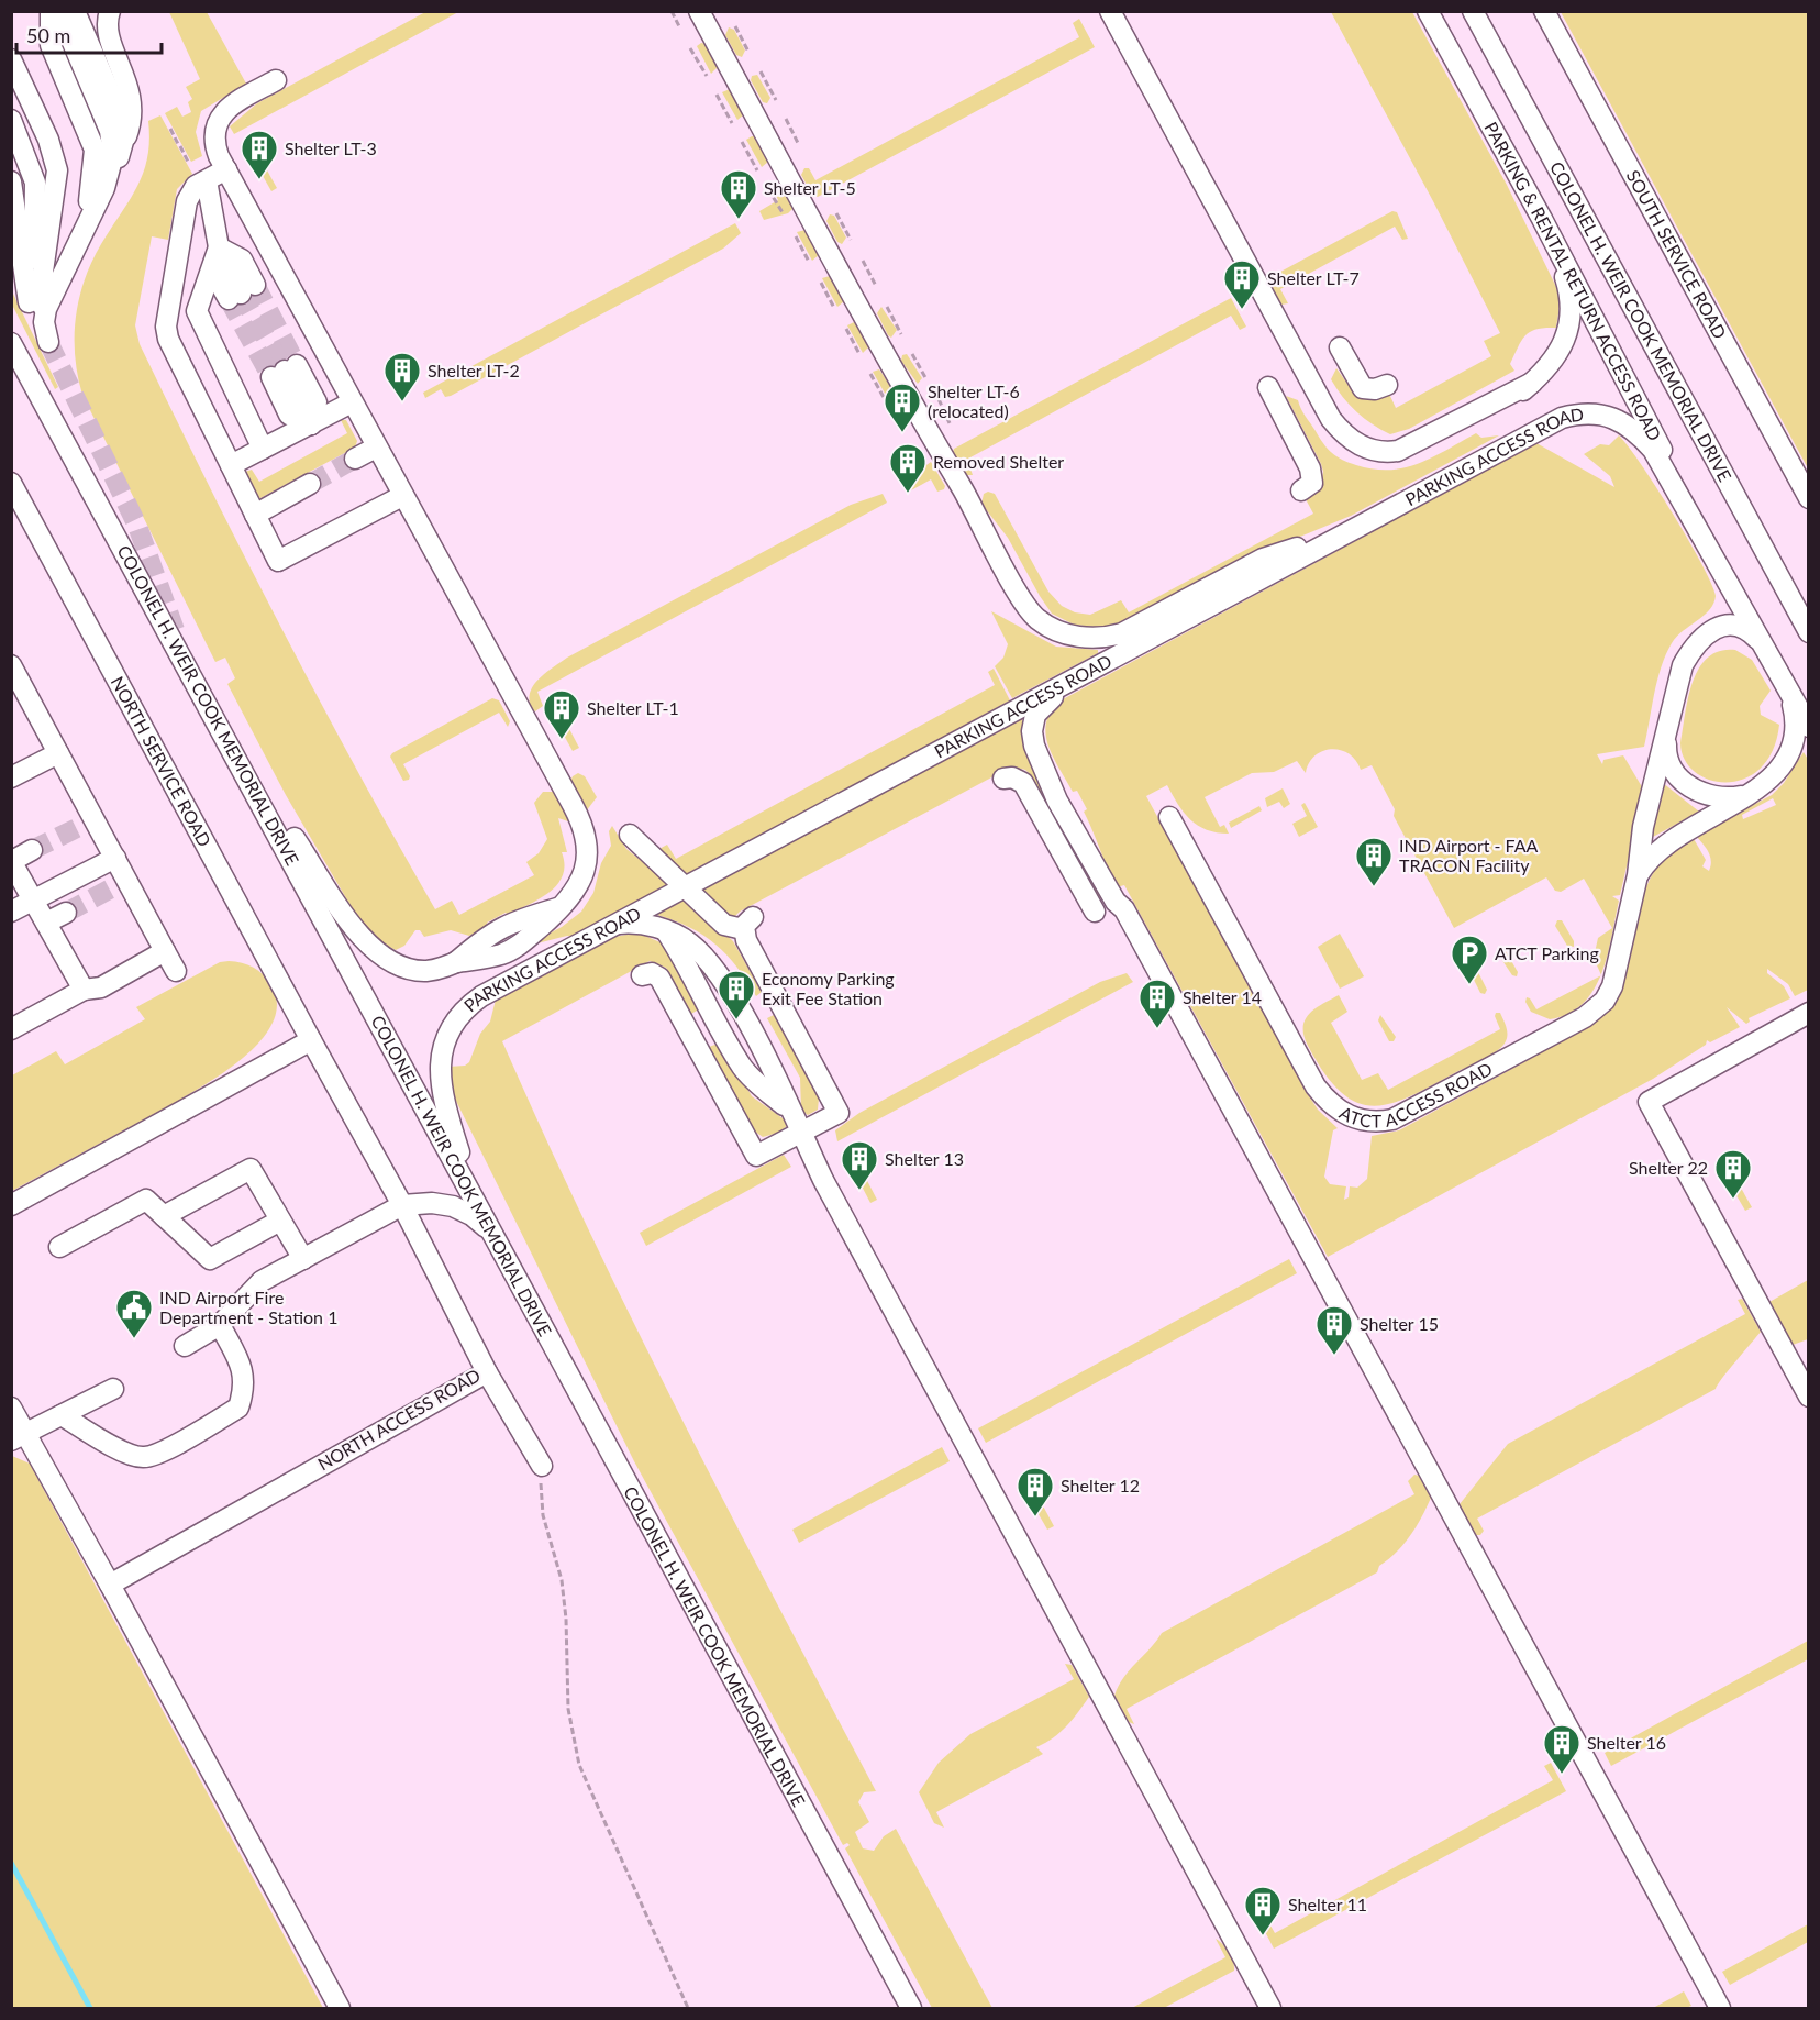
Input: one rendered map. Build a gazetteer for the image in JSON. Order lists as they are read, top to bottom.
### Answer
{
  "streets": {
    "street": [
      "SOUTH SERVICE ROAD",
      "PARKING & RENTAL RETURN ACCESS ROAD",
      "COLONEL H. WEIR COOK MEMORIAL DRIVE",
      "PARKING ACCESS ROAD",
      "NORTH SERVICE ROAD",
      "ATCT ACCESS ROAD",
      "NORTH ACCESS ROAD"
    ]
  },
  "crossings": [
    ["PARKING & RENTAL RETURN ACCESS ROAD", "PARKING ACCESS ROAD"],
    ["COLONEL H. WEIR COOK MEMORIAL DRIVE", "PARKING ACCESS ROAD"],
    ["NORTH SERVICE ROAD", "NORTH ACCESS ROAD"]
  ],
  "places": {
    "building": [
      "Shelter LT-3",
      "Shelter LT-5",
      "Shelter LT-7",
      "Shelter LT-2",
      "Shelter LT-6 (relocated)",
      "Removed Shelter",
      "Shelter LT-1",
      "IND Airport - FAA TRACON Facility",
      "Economy Parking Exit Fee Station",
      "Shelter 14",
      "Shelter 13",
      "Shelter 22",
      "Shelter 15",
      "Shelter 12",
      "Shelter 16",
      "Shelter 11"
    ],
    "parking": ["ATCT Parking"],
    "public building": ["IND Airport Fire Department - Station 1"]
  },
  "scale_bar": "50 m"
}
